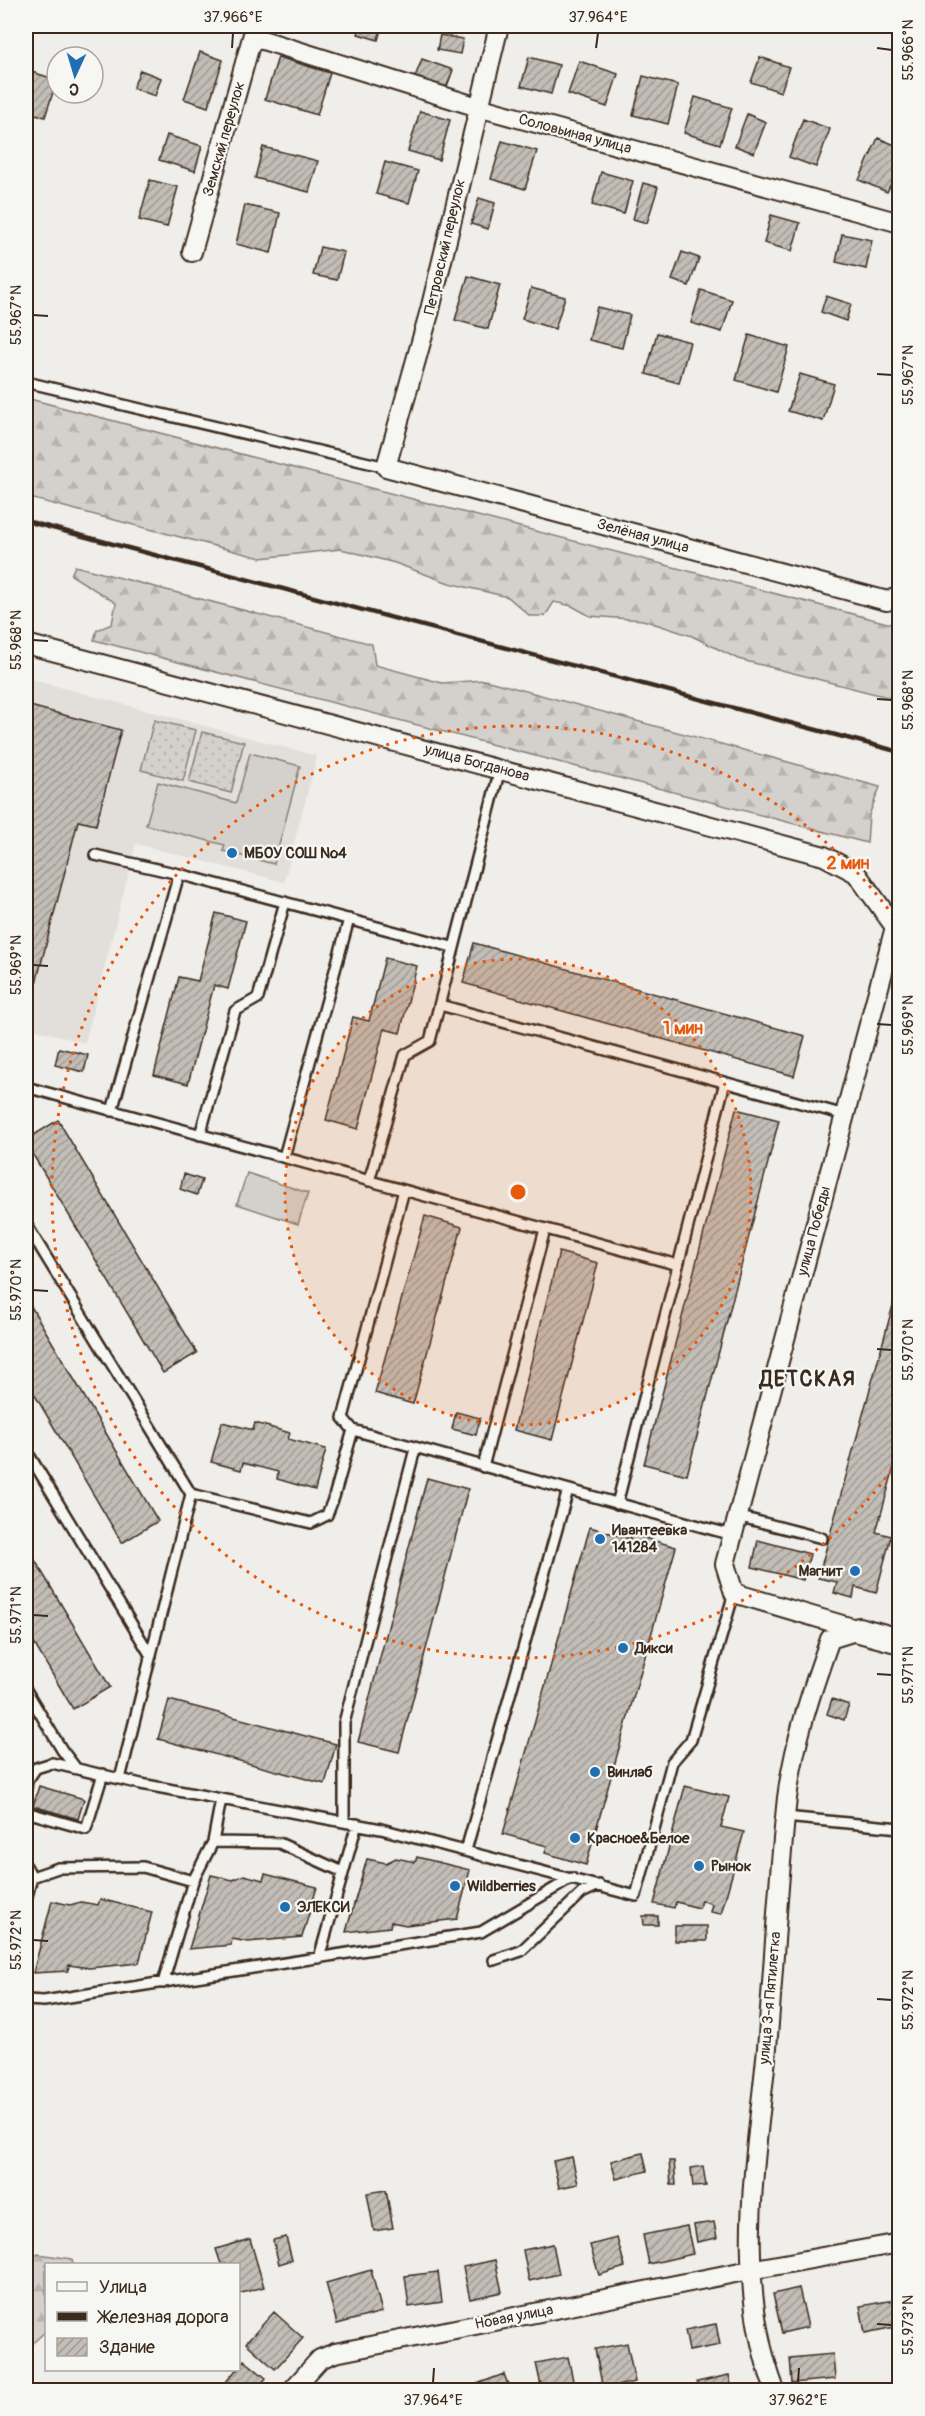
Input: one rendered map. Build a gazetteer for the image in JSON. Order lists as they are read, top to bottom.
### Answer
{
  "streets": {
    "street": [
      "Соловьиная улица",
      "Земский переулок",
      "Петровский переулок",
      "Зелёная улица",
      "улица Богданова",
      "улица Победы",
      "улица 3-я Пятилетка",
      "Новая улица"
    ]
  },
  "crossings": [
    ["Соловьиная улица", "Земский переулок"],
    ["Соловьиная улица", "Петровский переулок"],
    ["Петровский переулок", "Зелёная улица"],
    ["улица Богданова", "улица Победы"],
    ["улица 3-я Пятилетка", "Новая улица"]
  ],
  "districts": ["ДЕТСКАЯ"],
  "places": [
    "МБОУ СОШ №4",
    "Ивантеевка 141284",
    "Магнит",
    "Дикси",
    "Винлаб",
    "Красное&Белое",
    "Рынок",
    "Wildberries",
    "ЭЛЕКСИ"
  ],
  "legend": ["Улица", "Железная дорога", "Здание"],
  "north": "bottom",
  "coordinates": [
    "37.966°E",
    "37.964°E",
    "55.966°N",
    "55.967°N",
    "55.968°N",
    "55.969°N",
    "55.970°N",
    "55.971°N",
    "55.972°N",
    "55.973°N",
    "37.962°E"
  ],
  "rings": ["2 мин", "1 мин"]
}
